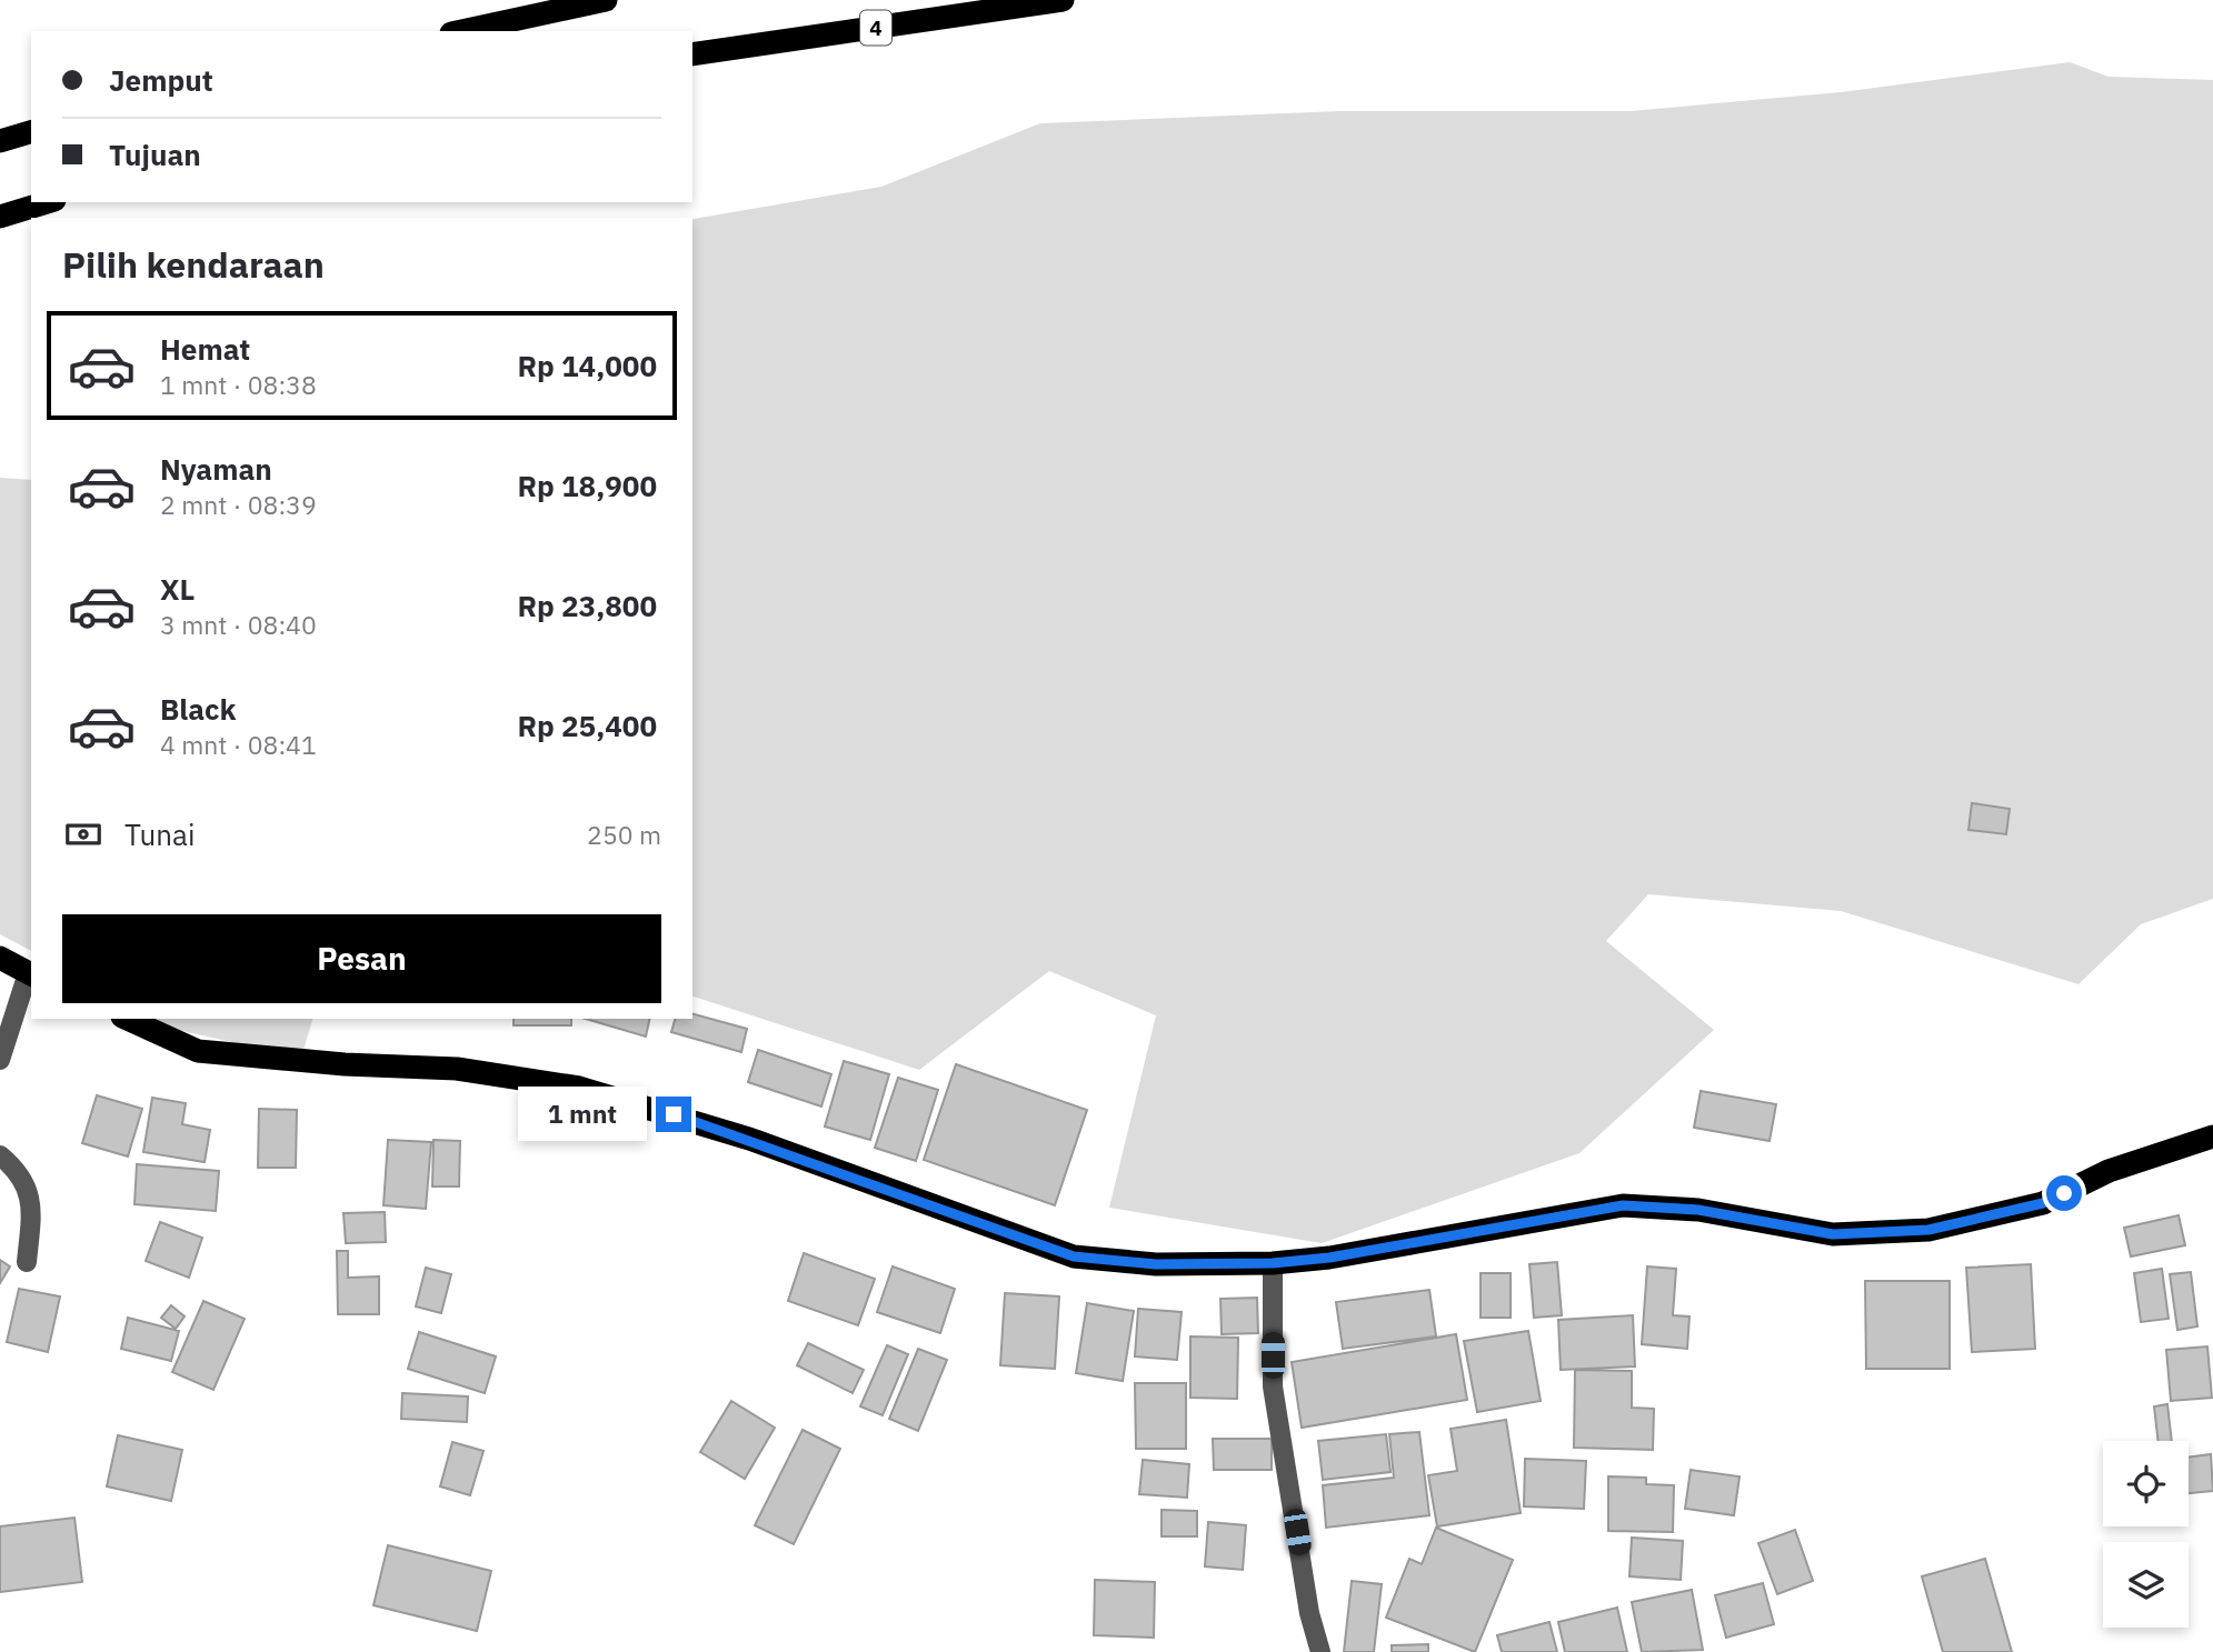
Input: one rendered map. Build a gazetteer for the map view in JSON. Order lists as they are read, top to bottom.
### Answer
{
  "streets": {
    "highway": ["4"]
  },
  "page": {
    "banner": ["Jemput", "Tujuan"],
    "heading": "Pilih kendaraan",
    "list": [
      {
        "name": "Hemat",
        "note": "1 mnt · 08:38",
        "value": "Rp 14,000"
      },
      {
        "name": "Nyaman",
        "note": "2 mnt · 08:39",
        "value": "Rp 18,900"
      },
      {
        "name": "XL",
        "note": "3 mnt · 08:40",
        "value": "Rp 23,800"
      },
      {
        "name": "Black",
        "note": "4 mnt · 08:41",
        "value": "Rp 25,400"
      }
    ],
    "pay": ["Tunai", "250 m"],
    "buttons": "Pesan",
    "bubble": "1 mnt"
  }
}
